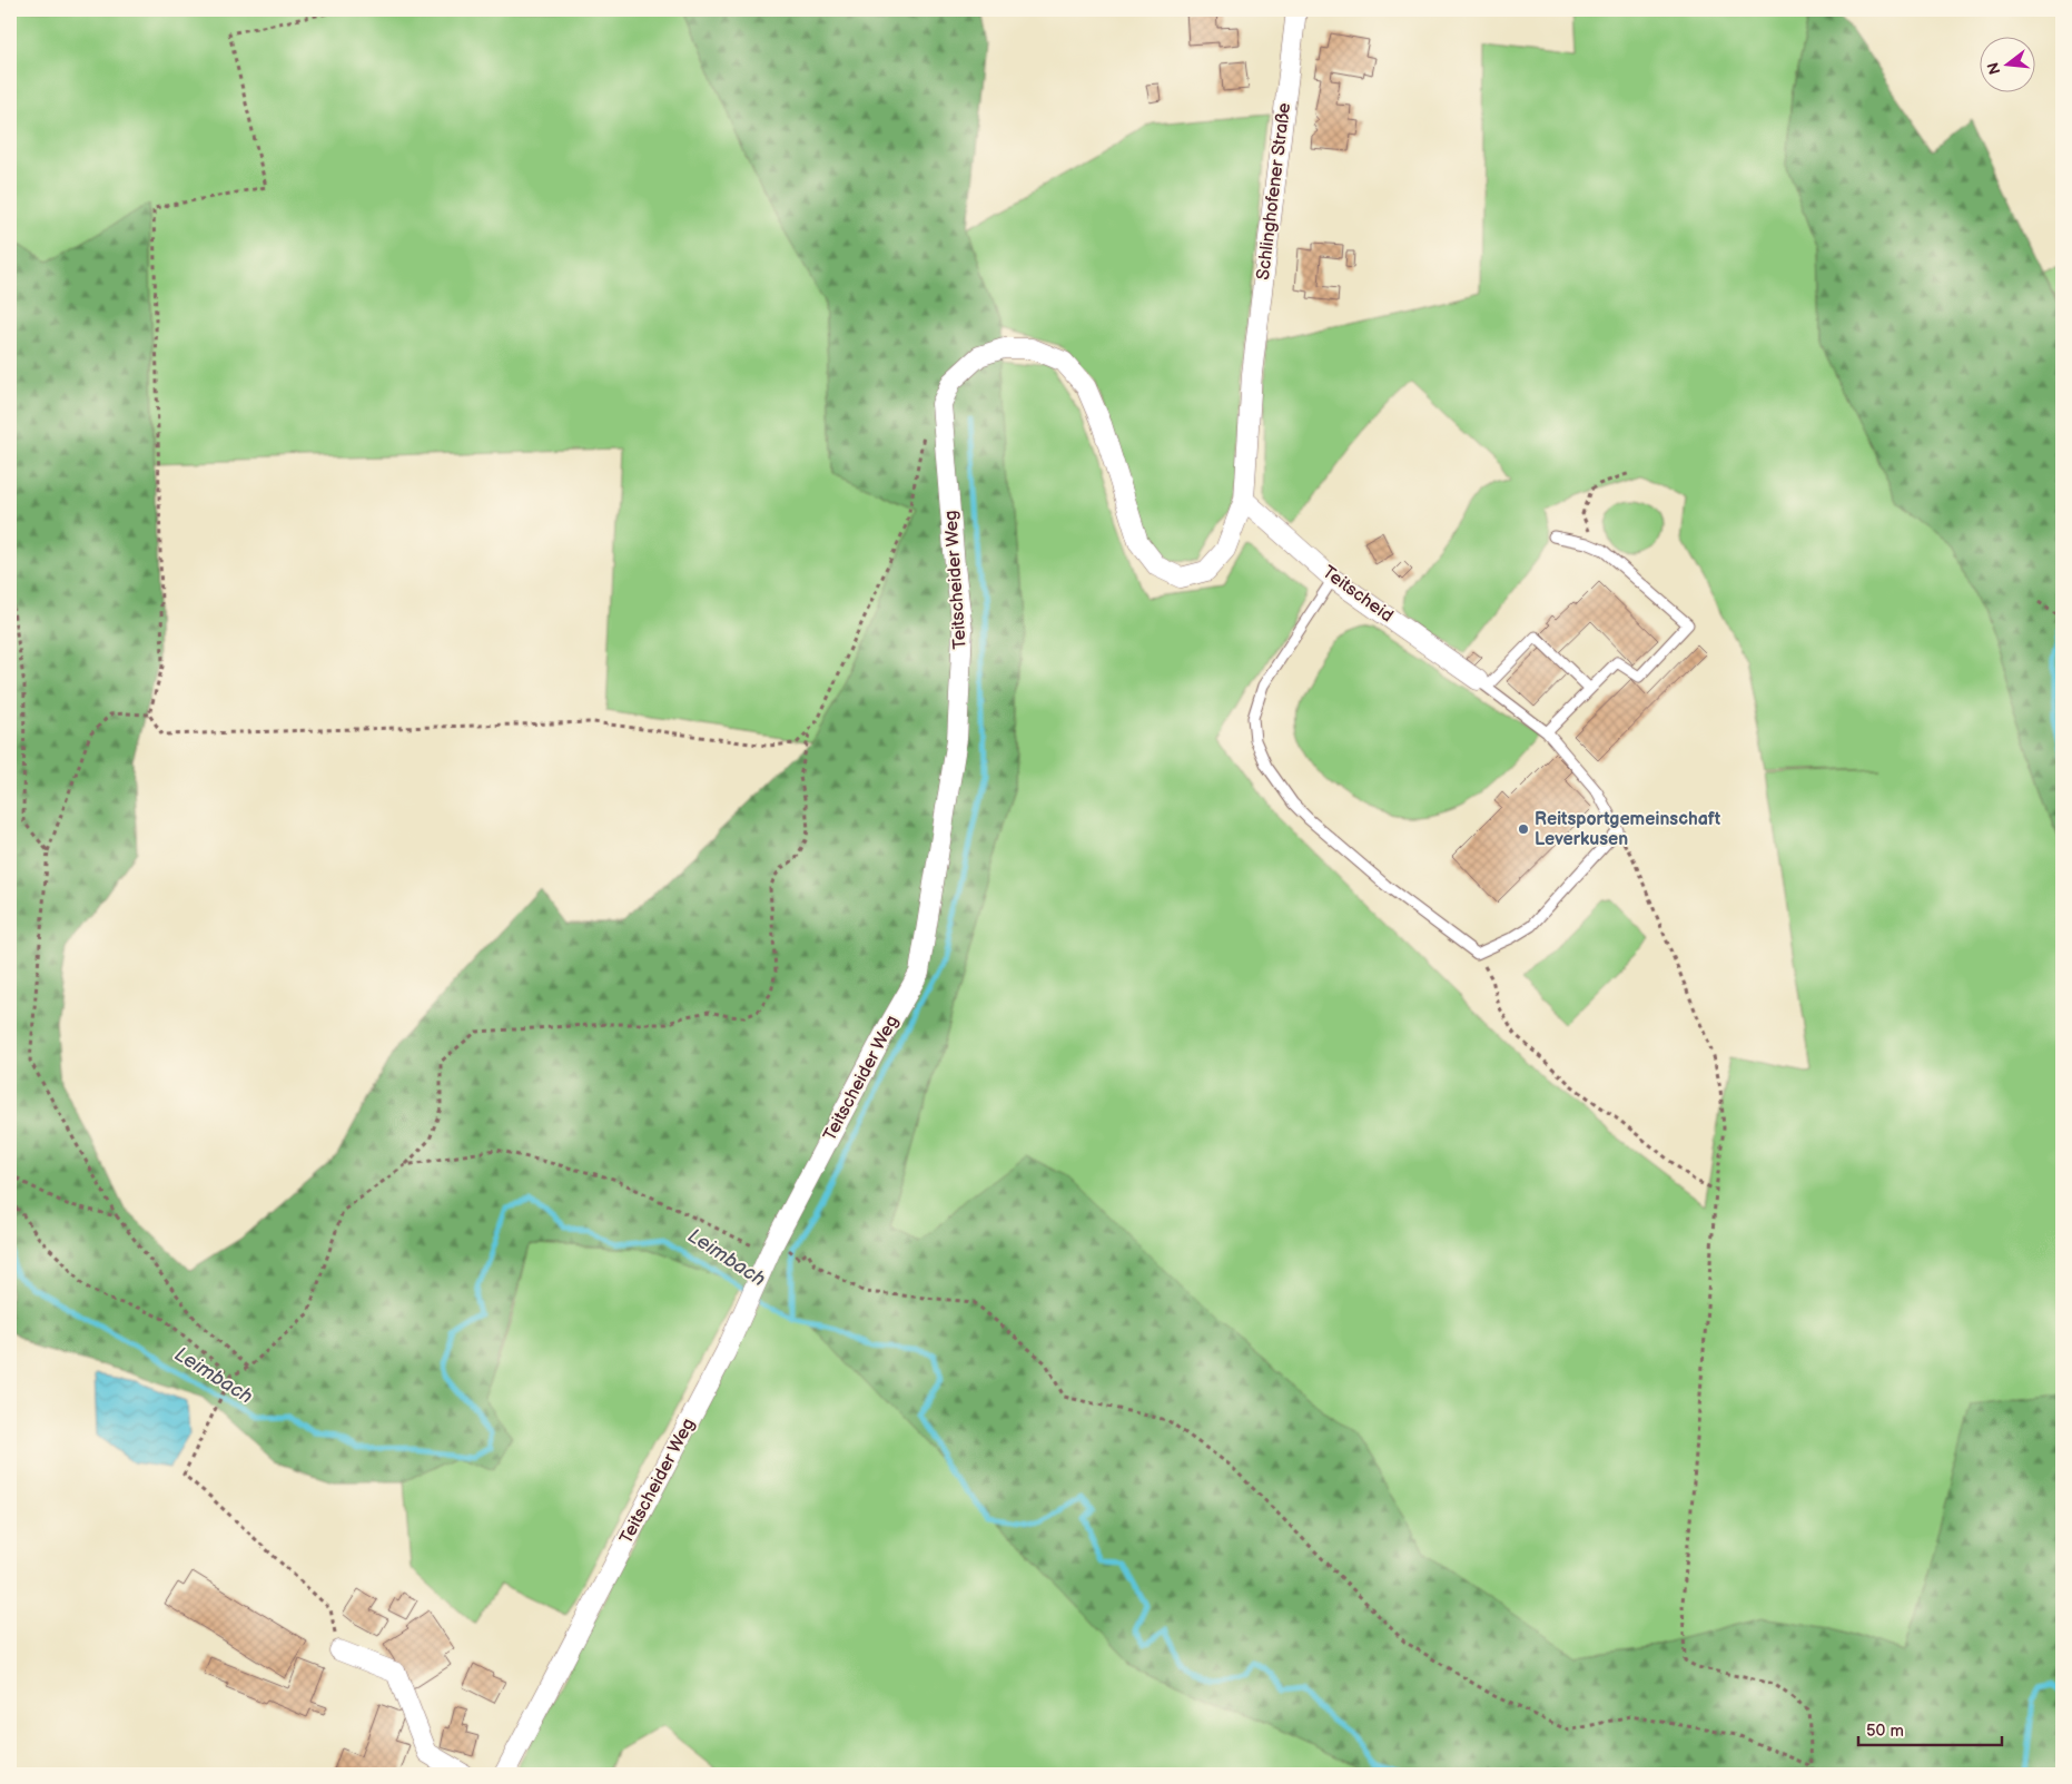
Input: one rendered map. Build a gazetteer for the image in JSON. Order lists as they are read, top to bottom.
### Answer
{
  "streets": {
    "street": ["Schlinghofener Straße", "Teitscheider Weg", "Teitscheid"]
  },
  "crossings": [
    ["Schlinghofener Straße", "Teitscheider Weg"],
    ["Schlinghofener Straße", "Teitscheid"]
  ],
  "water": ["Leimbach"],
  "places": ["Reitsportgemeinschaft Leverkusen"],
  "scale_bar": "50 m",
  "north": "left"
}
